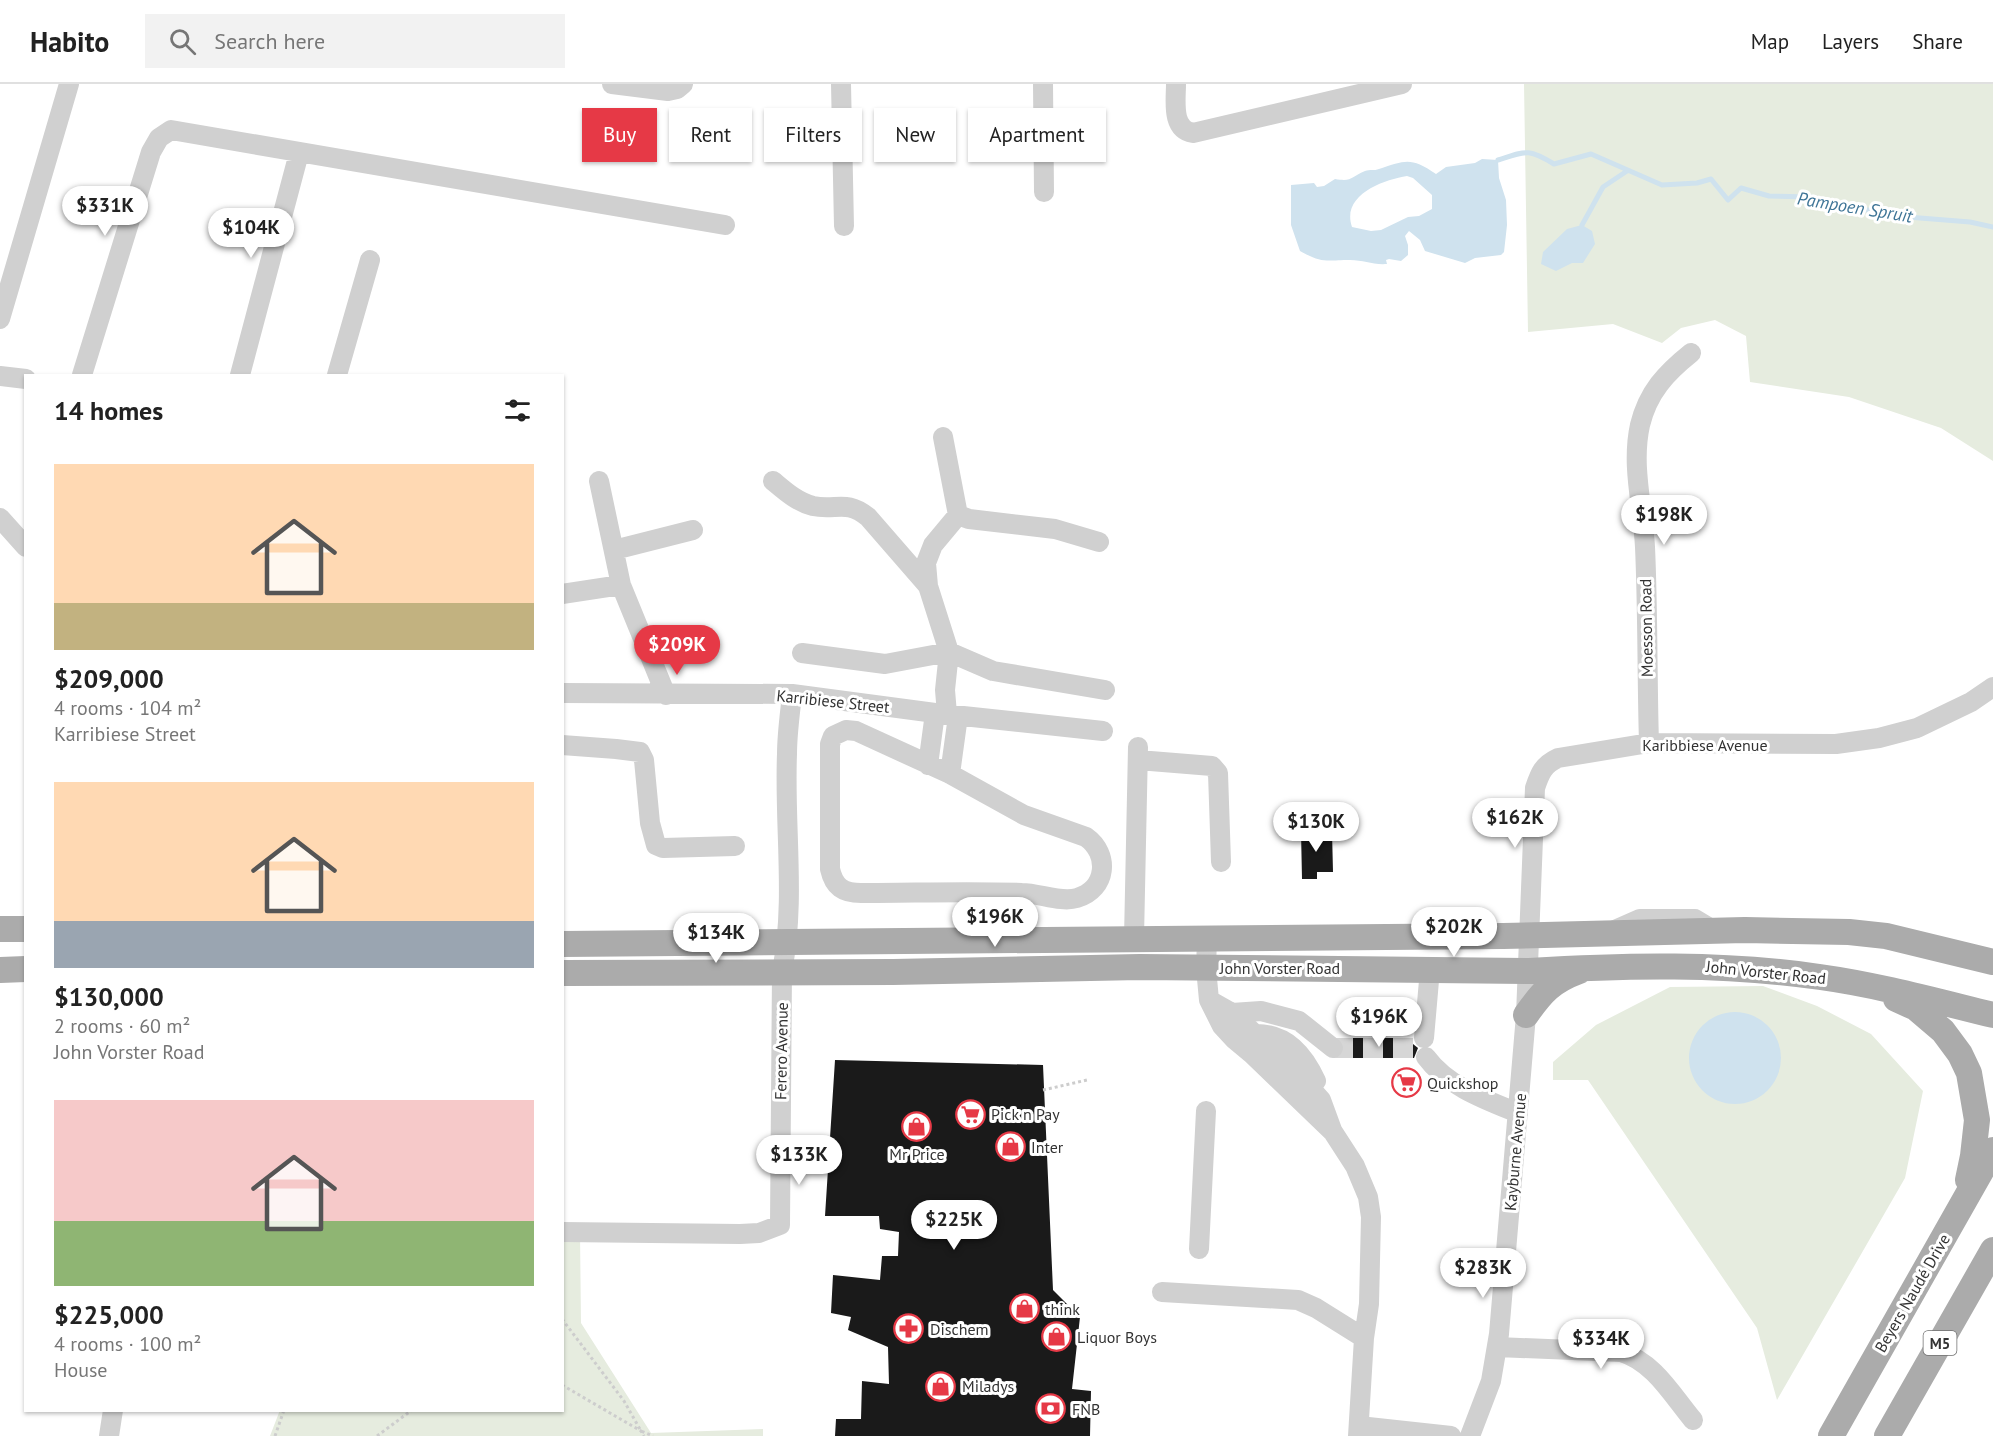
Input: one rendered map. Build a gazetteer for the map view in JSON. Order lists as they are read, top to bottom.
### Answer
{
  "streets": {
    "main road": ["John Vorster Road", "Beyers Naudé Drive", "M5"],
    "street": [
      "Moesson Road",
      "Karribiese Street",
      "Karibbiese Avenue",
      "Ferero Avenue",
      "Kayburne Avenue"
    ]
  },
  "crossings": [
    ["Moesson Road", "Karibbiese Avenue"],
    ["Karribiese Street", "Ferero Avenue"],
    ["Karibbiese Avenue", "John Vorster Road"],
    ["Karibbiese Avenue", "Kayburne Avenue"],
    ["John Vorster Road", "Ferero Avenue"],
    ["John Vorster Road", "Kayburne Avenue"]
  ],
  "water": ["Pampoen Spruit"],
  "places": {
    "supermarket": ["Quickshop", "Pick n Pay"],
    "shop": [
      "Mr Price",
      "Inter",
      "think",
      "Liquor Boys",
      "Miladys"
    ],
    "pharmacy": ["Dischem"],
    "bank": ["FNB"]
  },
  "page": {
    "header": "Habito",
    "search": "Search here",
    "nav": ["Map", "Layers", "Share"],
    "chip": [
      "Buy",
      "Rent",
      "Filters",
      "New",
      "Apartment"
    ],
    "price": [
      "$331K",
      "$104K",
      "$198K",
      "$209K",
      "$162K",
      "$130K",
      "$196K",
      "$202K",
      "$134K",
      "$196K",
      "$133K",
      "$225K",
      "$283K",
      "$334K"
    ],
    "heading": "14 homes",
    "list": [
      {
        "name": "$209,000",
        "note": "4 rooms · 104 m² · Karribiese Street"
      },
      {
        "name": "$130,000",
        "note": "2 rooms · 60 m² · John Vorster Road"
      },
      {
        "name": "$225,000",
        "note": "4 rooms · 100 m² · House"
      }
    ]
  }
}
